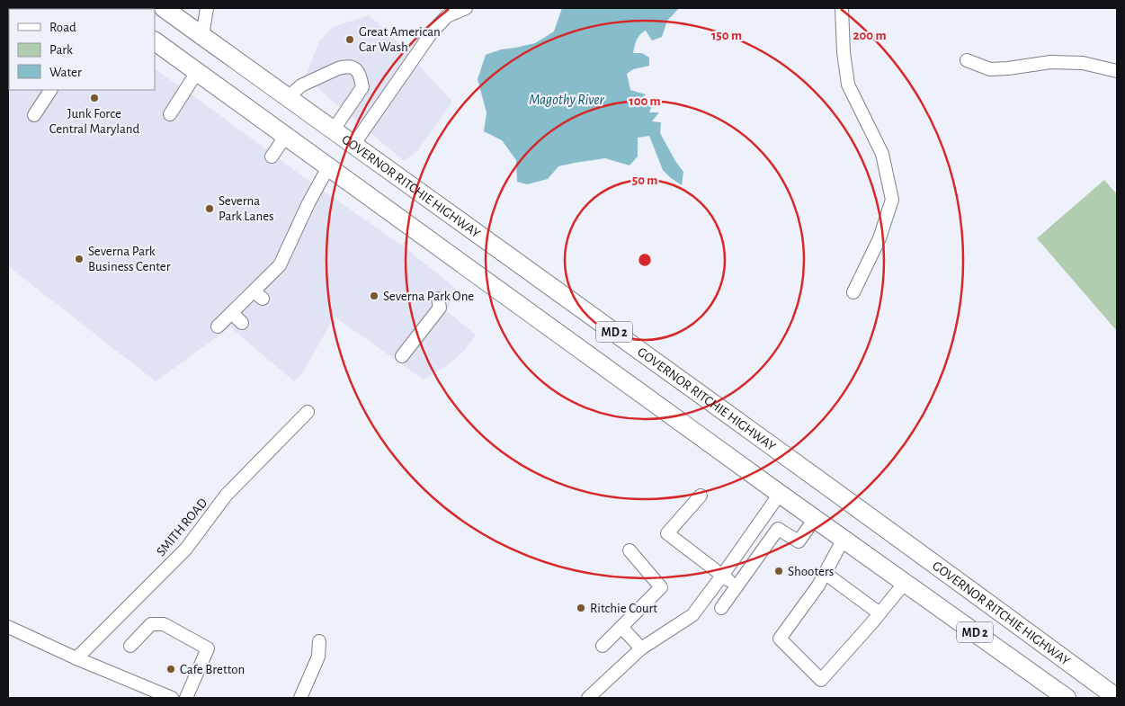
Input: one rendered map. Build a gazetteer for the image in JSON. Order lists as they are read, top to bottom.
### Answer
{
  "streets": {
    "highway": ["GOVERNOR RITCHIE HIGHWAY", "MD 2"],
    "street": ["SMITH ROAD"]
  },
  "water": ["Magothy River"],
  "places": [
    "Great American Car Wash",
    "Junk Force Central Maryland",
    "Severna Park Lanes",
    "Severna Park Business Center",
    "Severna Park One",
    "Shooters",
    "Ritchie Court",
    "Cafe Bretton"
  ],
  "legend": ["Road", "Park", "Water"],
  "rings": [
    "200 m",
    "150 m",
    "100 m",
    "50 m"
  ]
}
